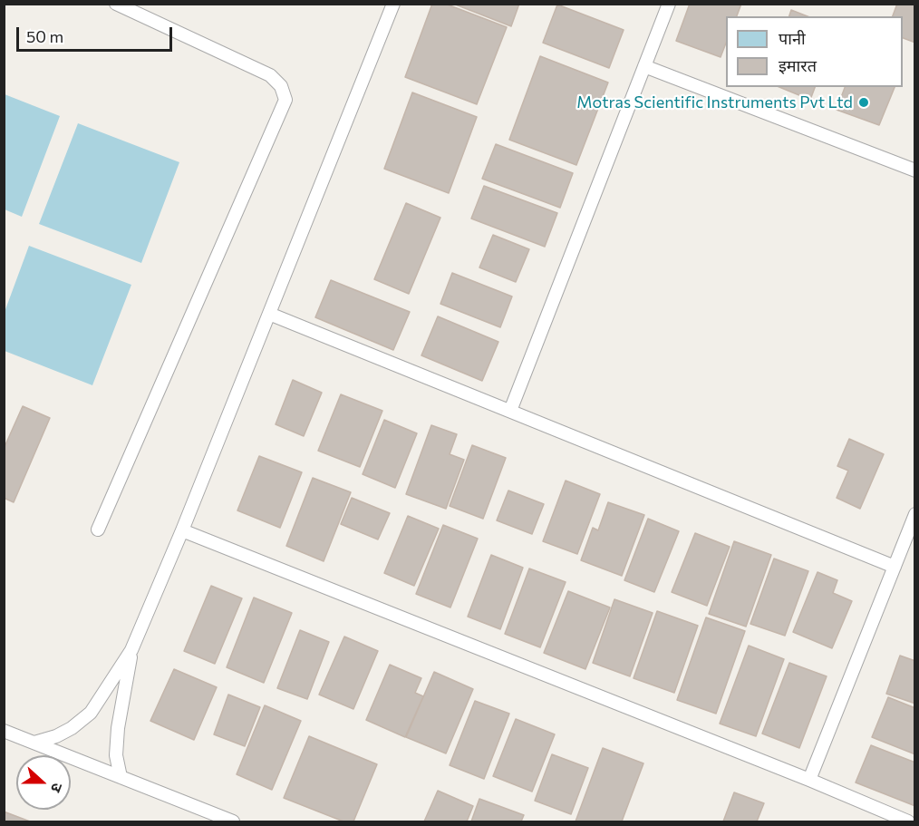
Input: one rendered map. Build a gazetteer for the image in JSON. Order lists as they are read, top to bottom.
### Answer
{
  "places": ["Motras Scientific Instruments Pvt Ltd"],
  "legend": ["पानी", "इमारत"],
  "scale_bar": "50 m",
  "north": "right"
}
